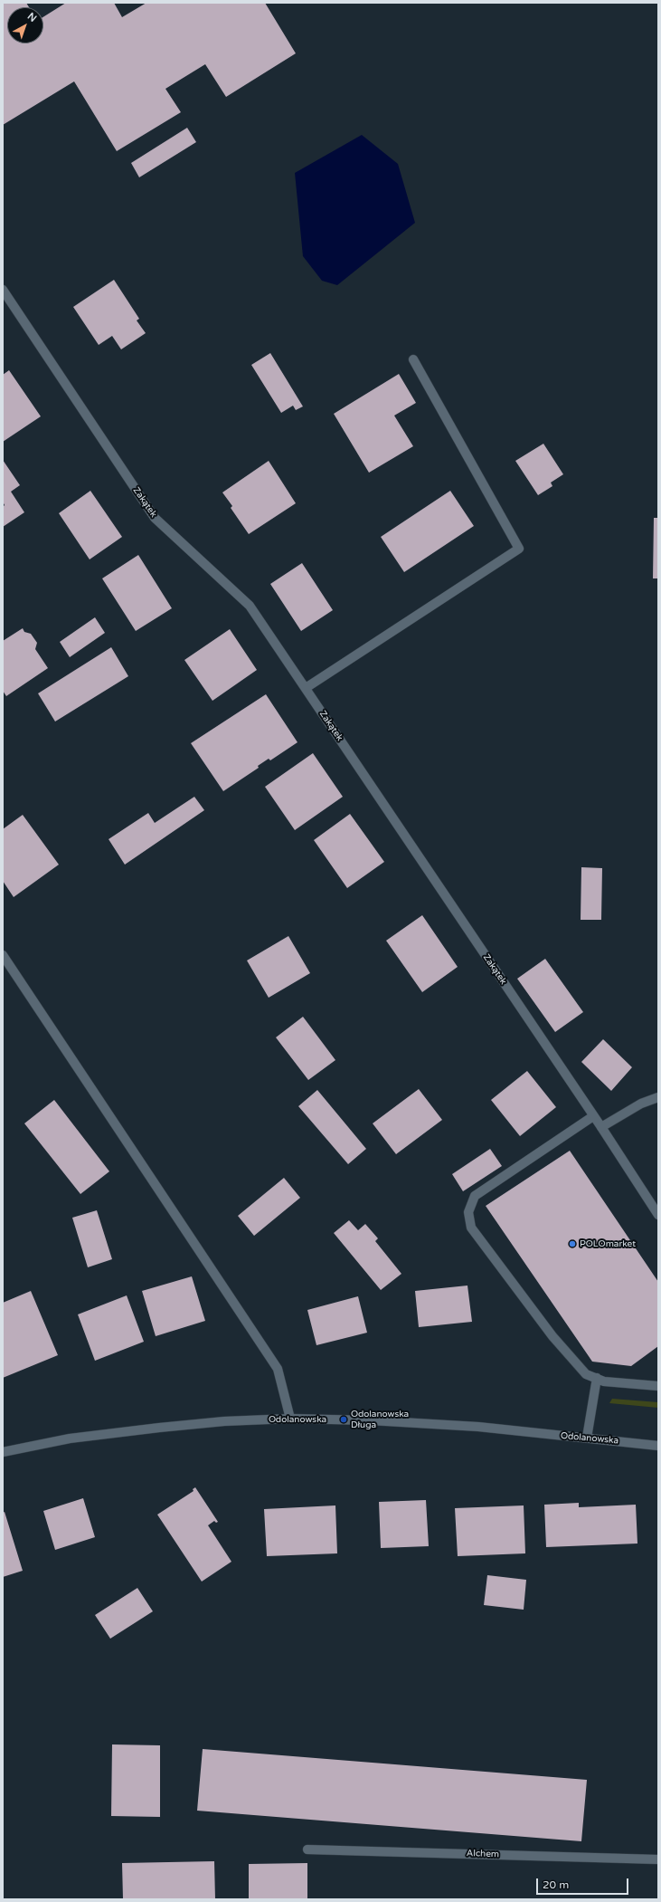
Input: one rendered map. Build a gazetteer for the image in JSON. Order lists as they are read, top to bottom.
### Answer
{
  "streets": {
    "street": ["Zakątek", "Odolanowska", "Alchem"]
  },
  "places": ["POLOmarket", "Odolanowska Długa"],
  "scale_bar": "20 m",
  "north": "top right"
}
